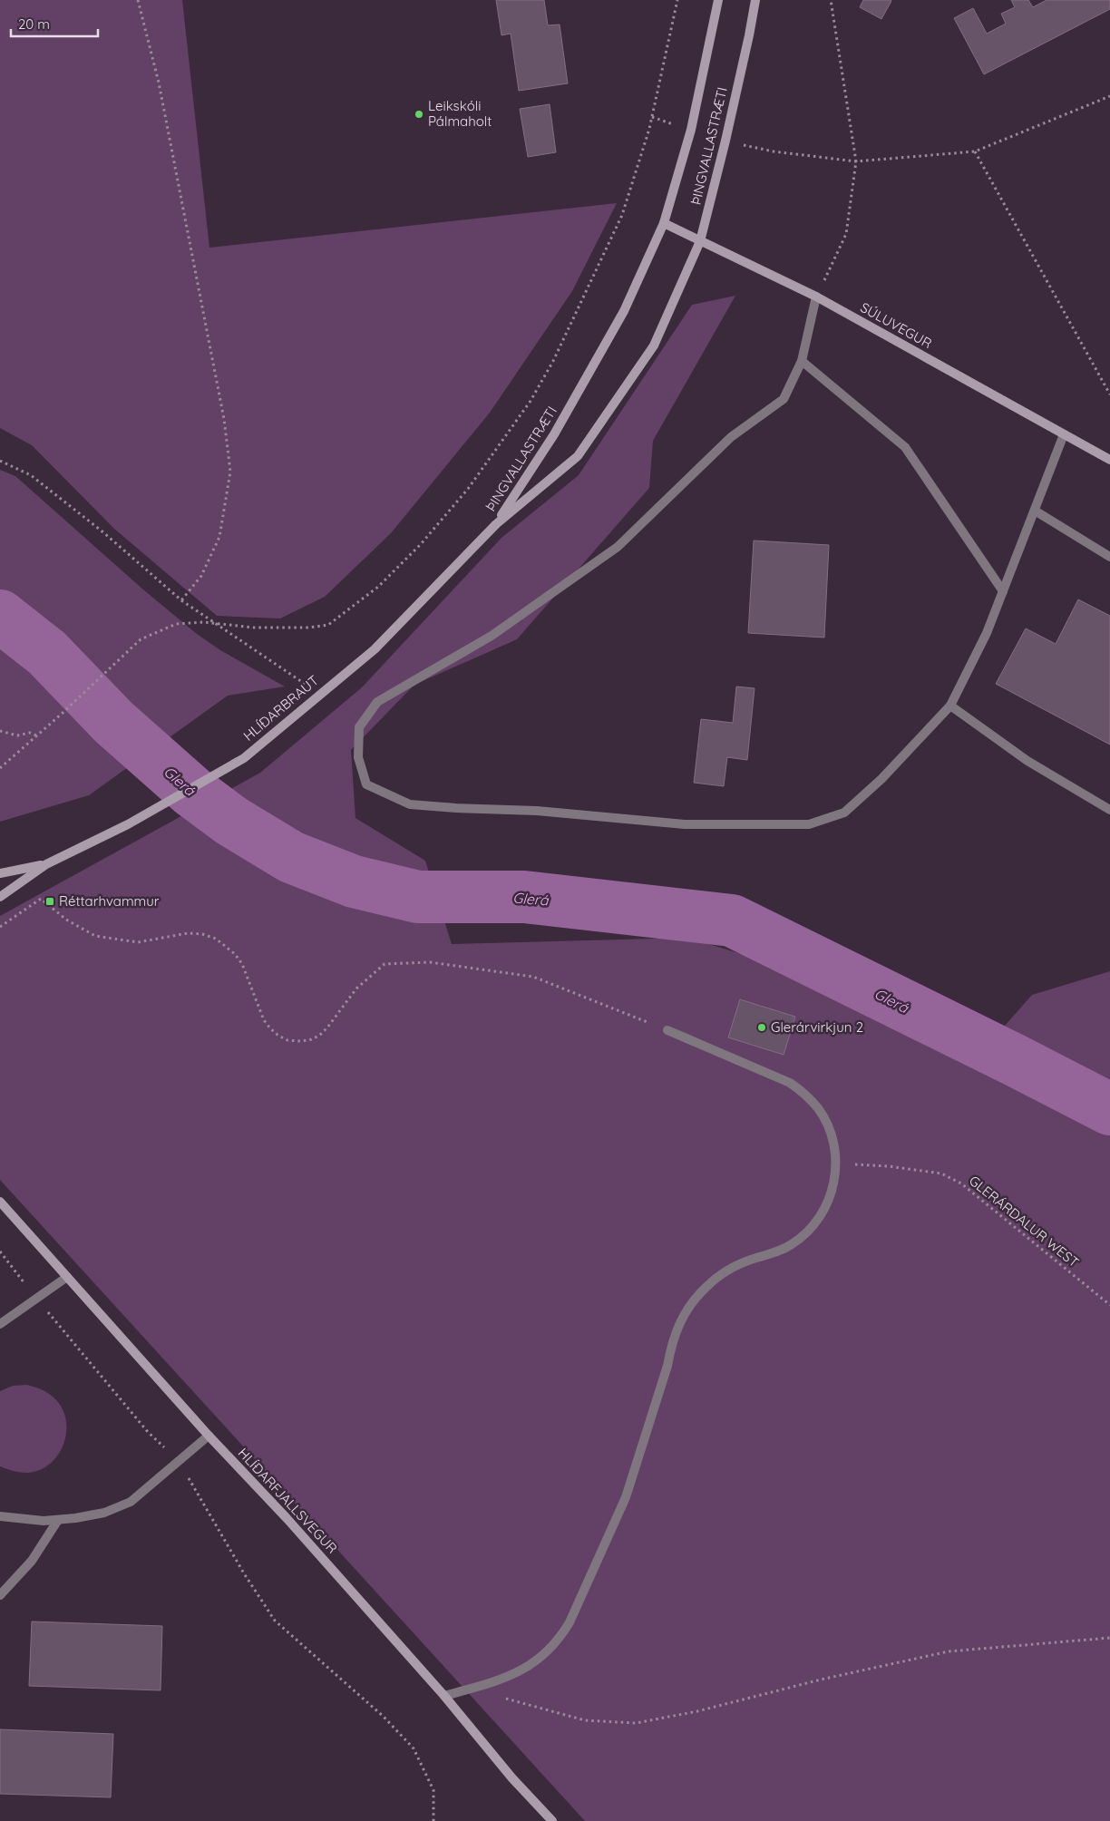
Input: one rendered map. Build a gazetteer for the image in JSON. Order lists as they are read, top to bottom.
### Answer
{
  "streets": {
    "main road": [
      "ÞINGVALLASTRÆTI",
      "SÚLUVEGUR",
      "HLÍÐARBRAUT",
      "HLÍÐARFJALLSVEGUR"
    ],
    "path": ["GLERÁRDALUR WEST"]
  },
  "crossings": [
    ["ÞINGVALLASTRÆTI", "SÚLUVEGUR"],
    ["ÞINGVALLASTRÆTI", "HLÍÐARBRAUT"]
  ],
  "water": ["Glerá"],
  "places": {
    "other": ["Leikskóli Pálmaholt", "Glerárvirkjun 2"],
    "transit": ["Réttarhvammur"]
  },
  "scale_bar": "20 m"
}
